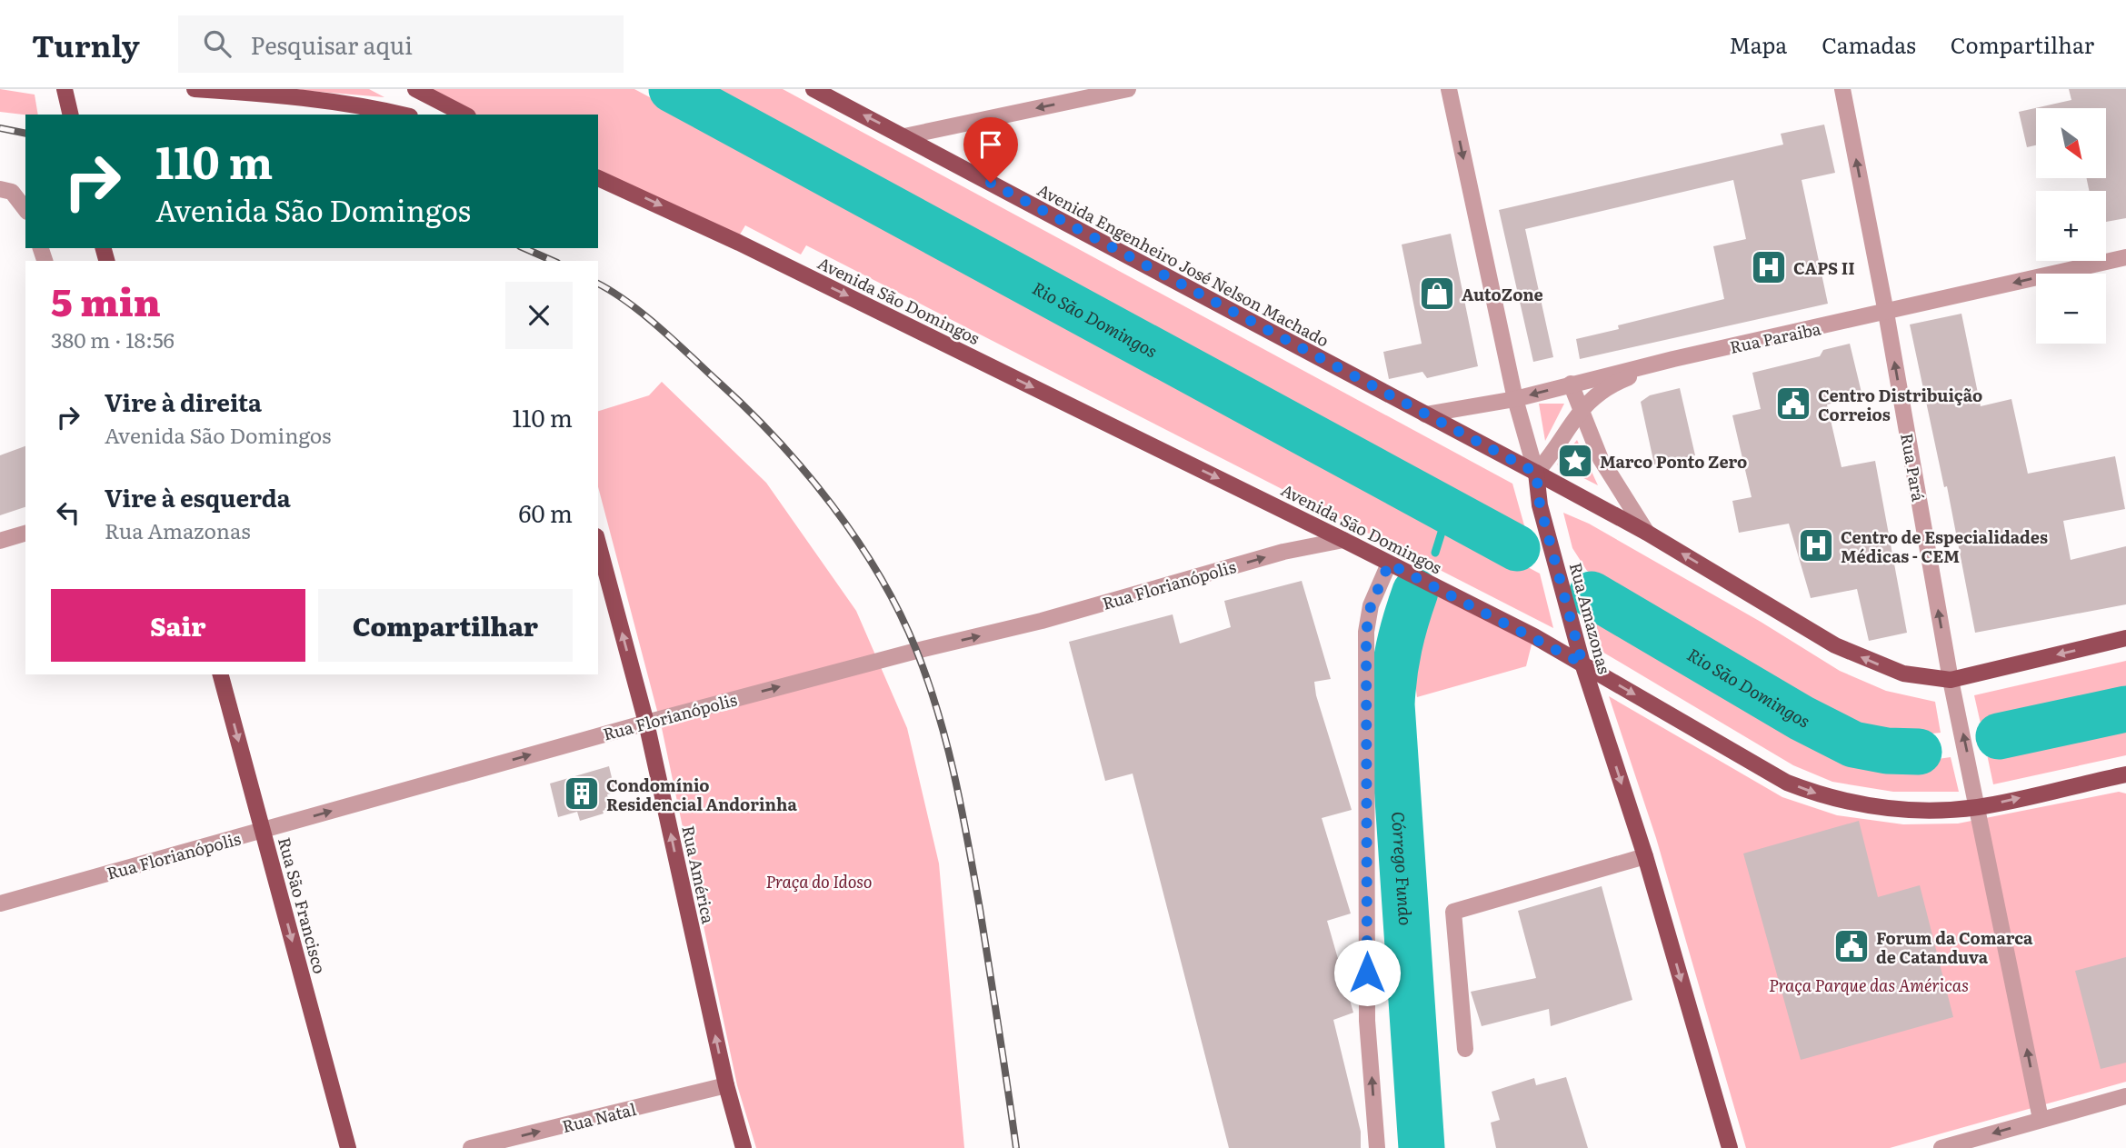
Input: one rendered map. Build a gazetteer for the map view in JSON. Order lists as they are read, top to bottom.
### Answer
{
  "streets": {
    "main road": [
      "Avenida Engenheiro José Nelson Machado",
      "Avenida São Domingos",
      "Rua Amazonas",
      "Rua América",
      "Rua São Francisco"
    ],
    "street": [
      "Rua Paraiba",
      "Rua Pará",
      "Rua Florianópolis",
      "Rua Natal"
    ]
  },
  "crossings": [
    ["Avenida Engenheiro José Nelson Machado", "Rua Paraiba"],
    ["Avenida Engenheiro José Nelson Machado", "Rua Amazonas"],
    ["Avenida São Domingos", "Rua Pará"],
    ["Avenida São Domingos", "Rua Florianópolis"],
    ["Avenida São Domingos", "Rua Amazonas"],
    ["Rua Paraiba", "Rua Pará"],
    ["Rua Paraiba", "Rua Amazonas"],
    ["Rua Florianópolis", "Rua América"],
    ["Rua Florianópolis", "Rua São Francisco"],
    ["Rua América", "Rua Natal"]
  ],
  "one_way": [
    "Avenida São Domingos",
    "Rua Paraiba",
    "Rua Pará",
    "Rua Florianópolis",
    "Rua Amazonas",
    "Rua América",
    "Rua São Francisco",
    "Rua Natal"
  ],
  "water": ["Rio São Domingos", "Córrego Fundo"],
  "parks": ["Praça do Idoso", "Praça Parque das Américas"],
  "places": {
    "hospital": ["CAPS II", "Centro de Especialidades Médicas - CEM"],
    "shop": ["AutoZone"],
    "public building": ["Centro Distribuição Correios", "Forum da Comarca de Catanduva"],
    "place": ["Marco Ponto Zero"],
    "building": ["Condomínio Residencial Andorinha"]
  },
  "north": "bottom right",
  "page": {
    "header": "Turnly",
    "search": "Pesquisar aqui",
    "nav": ["Mapa", "Camadas", "Compartilhar"],
    "map_buttons": ["+", "−"],
    "turn": ["110 m", "Avenida São Domingos"],
    "heading": ["5 min", "380 m · 18:56"],
    "list": [
      {
        "name": "Vire à direita",
        "note": "Avenida São Domingos",
        "value": "110 m"
      },
      {
        "name": "Vire à esquerda",
        "note": "Rua Amazonas",
        "value": "60 m"
      }
    ],
    "buttons": ["Sair", "Compartilhar"]
  }
}
